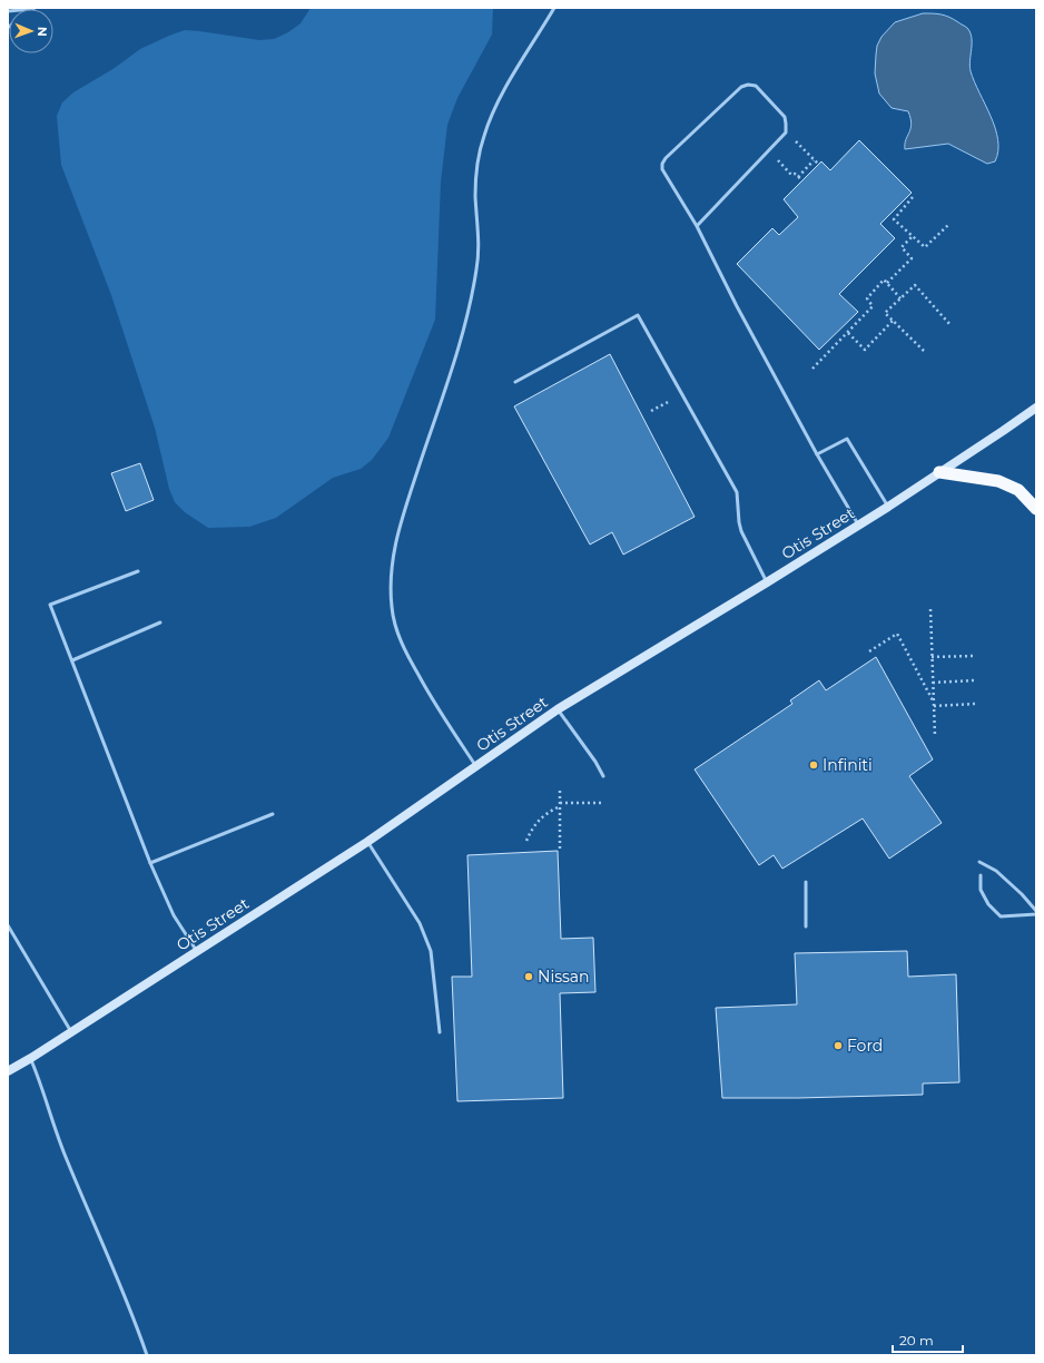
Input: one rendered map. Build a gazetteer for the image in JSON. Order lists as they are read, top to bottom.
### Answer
{
  "streets": {
    "main road": ["Otis Street"]
  },
  "places": ["Infiniti", "Nissan", "Ford"],
  "scale_bar": "20 m",
  "north": "right"
}
